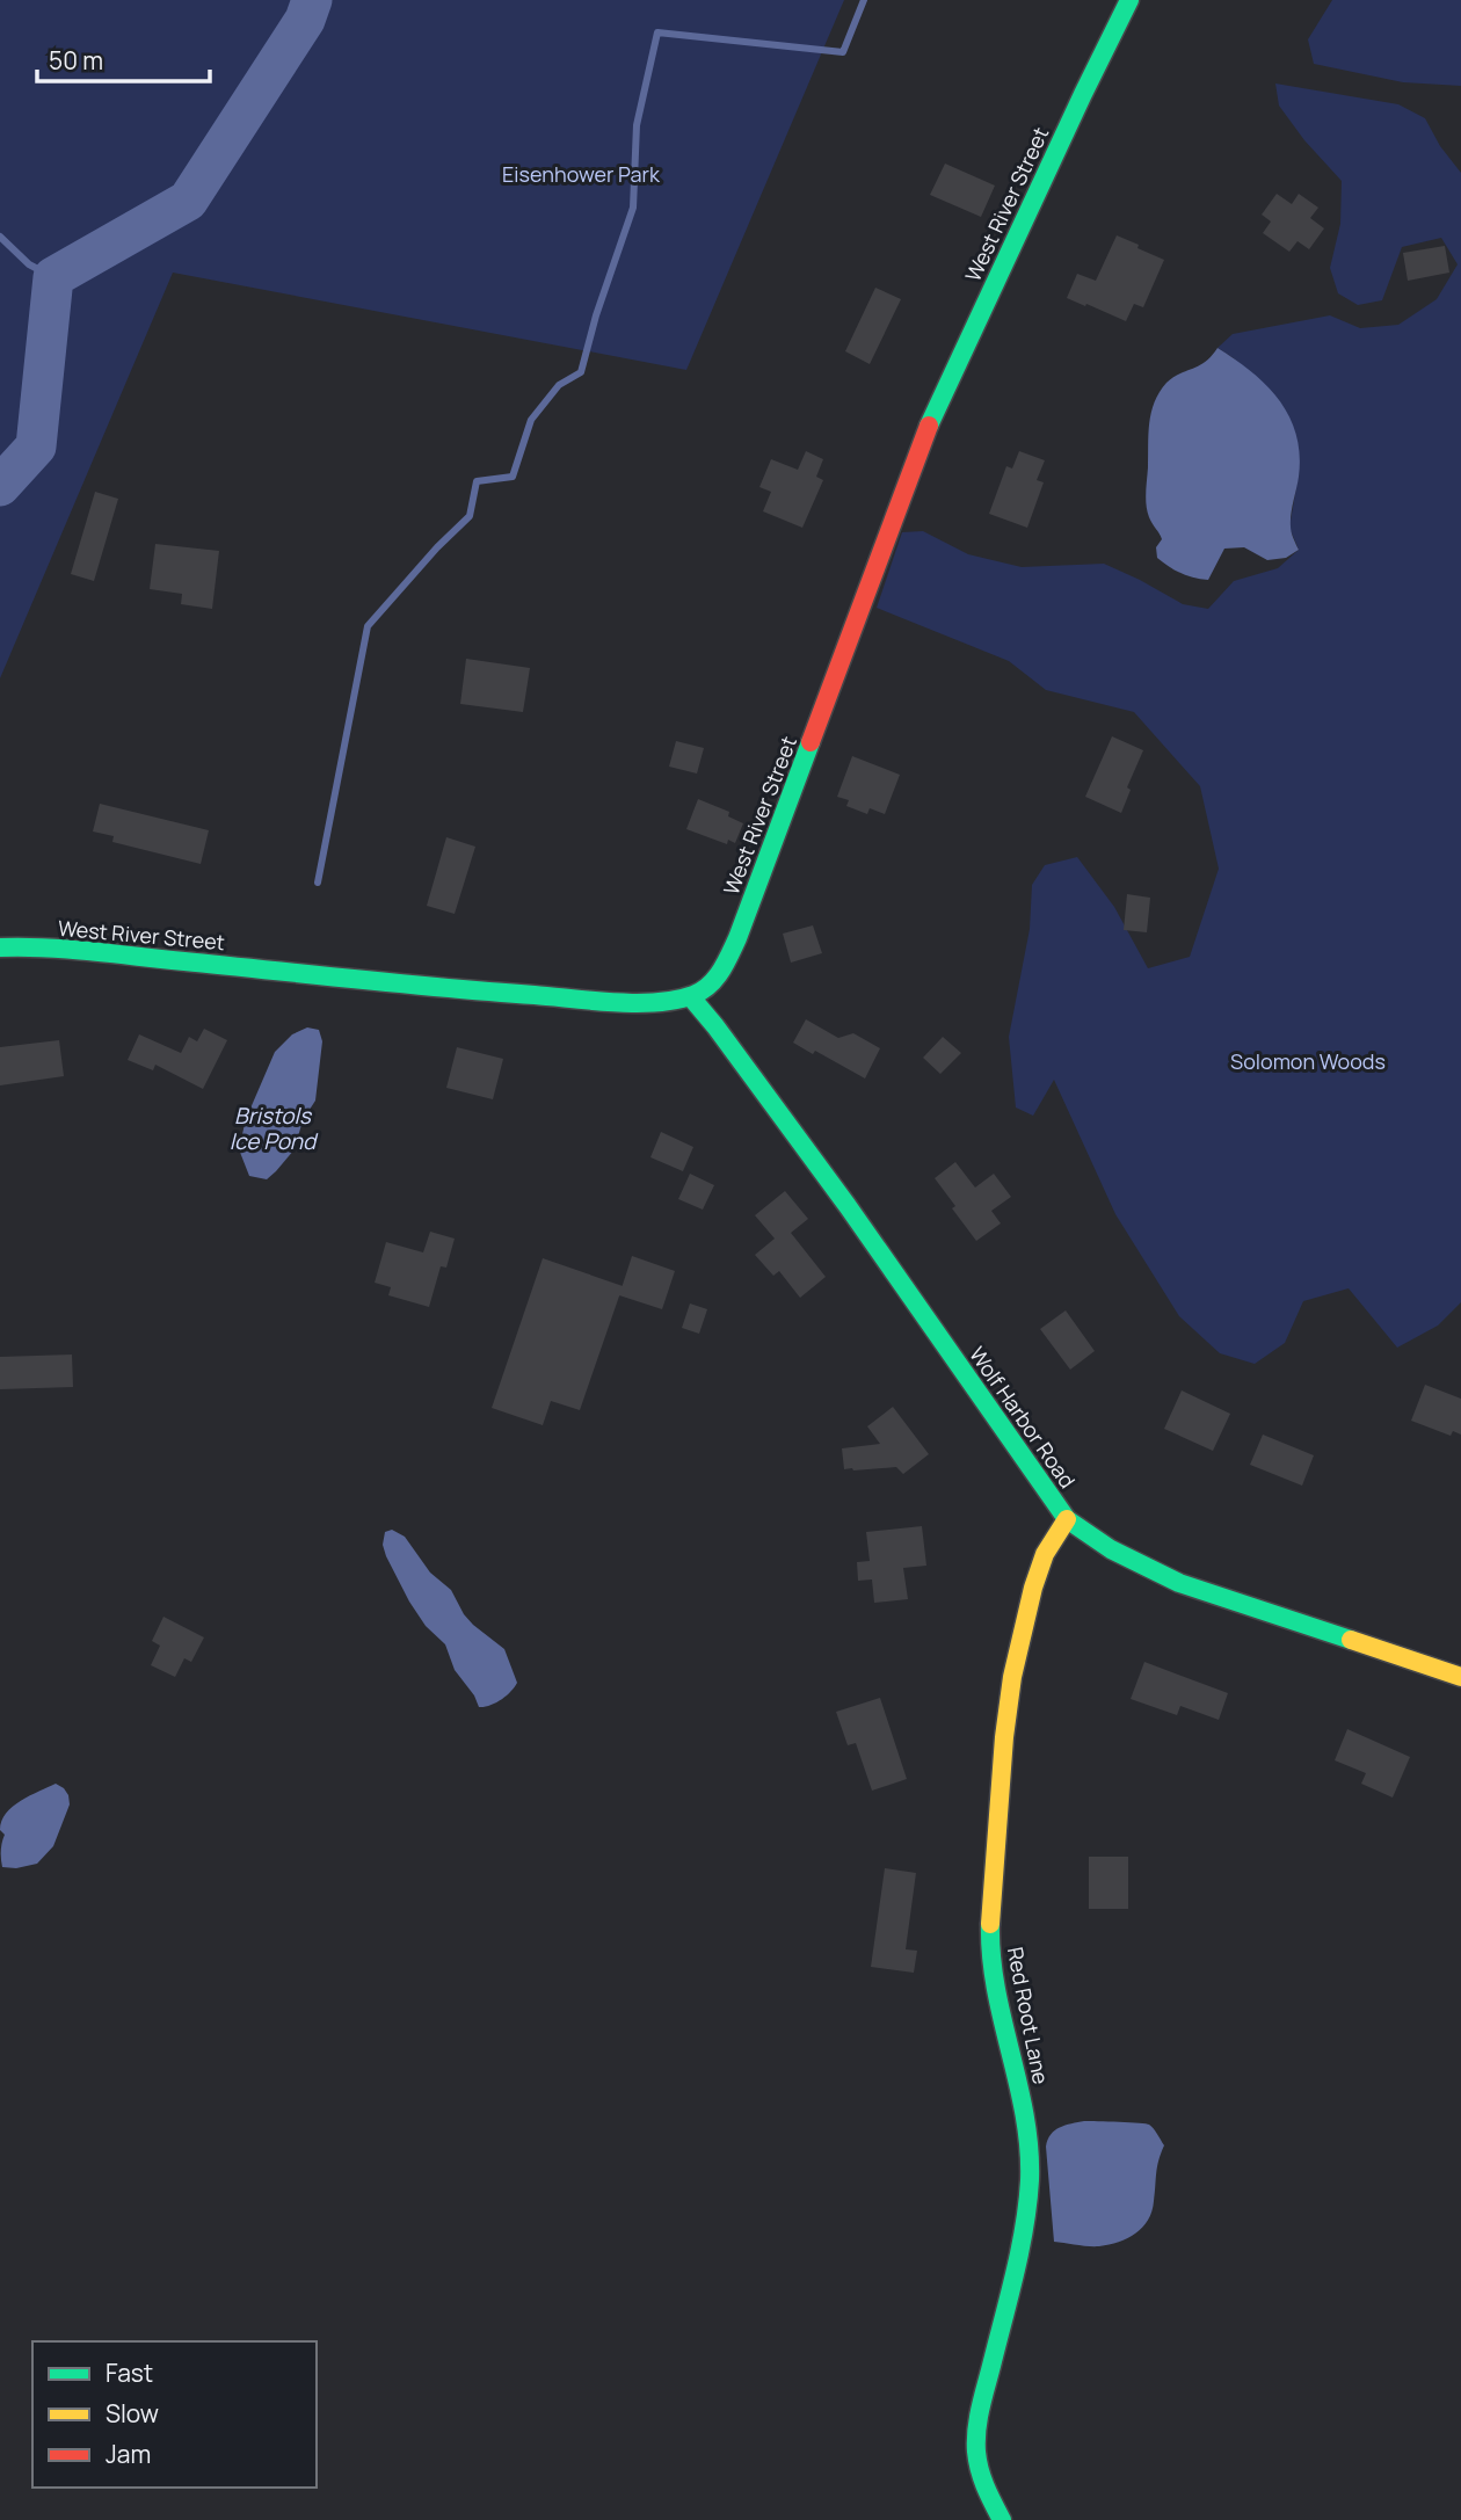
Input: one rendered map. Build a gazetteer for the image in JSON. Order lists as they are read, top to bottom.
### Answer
{
  "streets": {
    "street": ["West River Street", "Wolf Harbor Road", "Red Root Lane"]
  },
  "crossings": [
    ["West River Street", "Wolf Harbor Road"],
    ["Wolf Harbor Road", "Red Root Lane"]
  ],
  "water": ["Bristols Ice Pond"],
  "parks": ["Eisenhower Park", "Solomon Woods"],
  "legend": ["Fast", "Slow", "Jam"],
  "scale_bar": "50 m"
}
